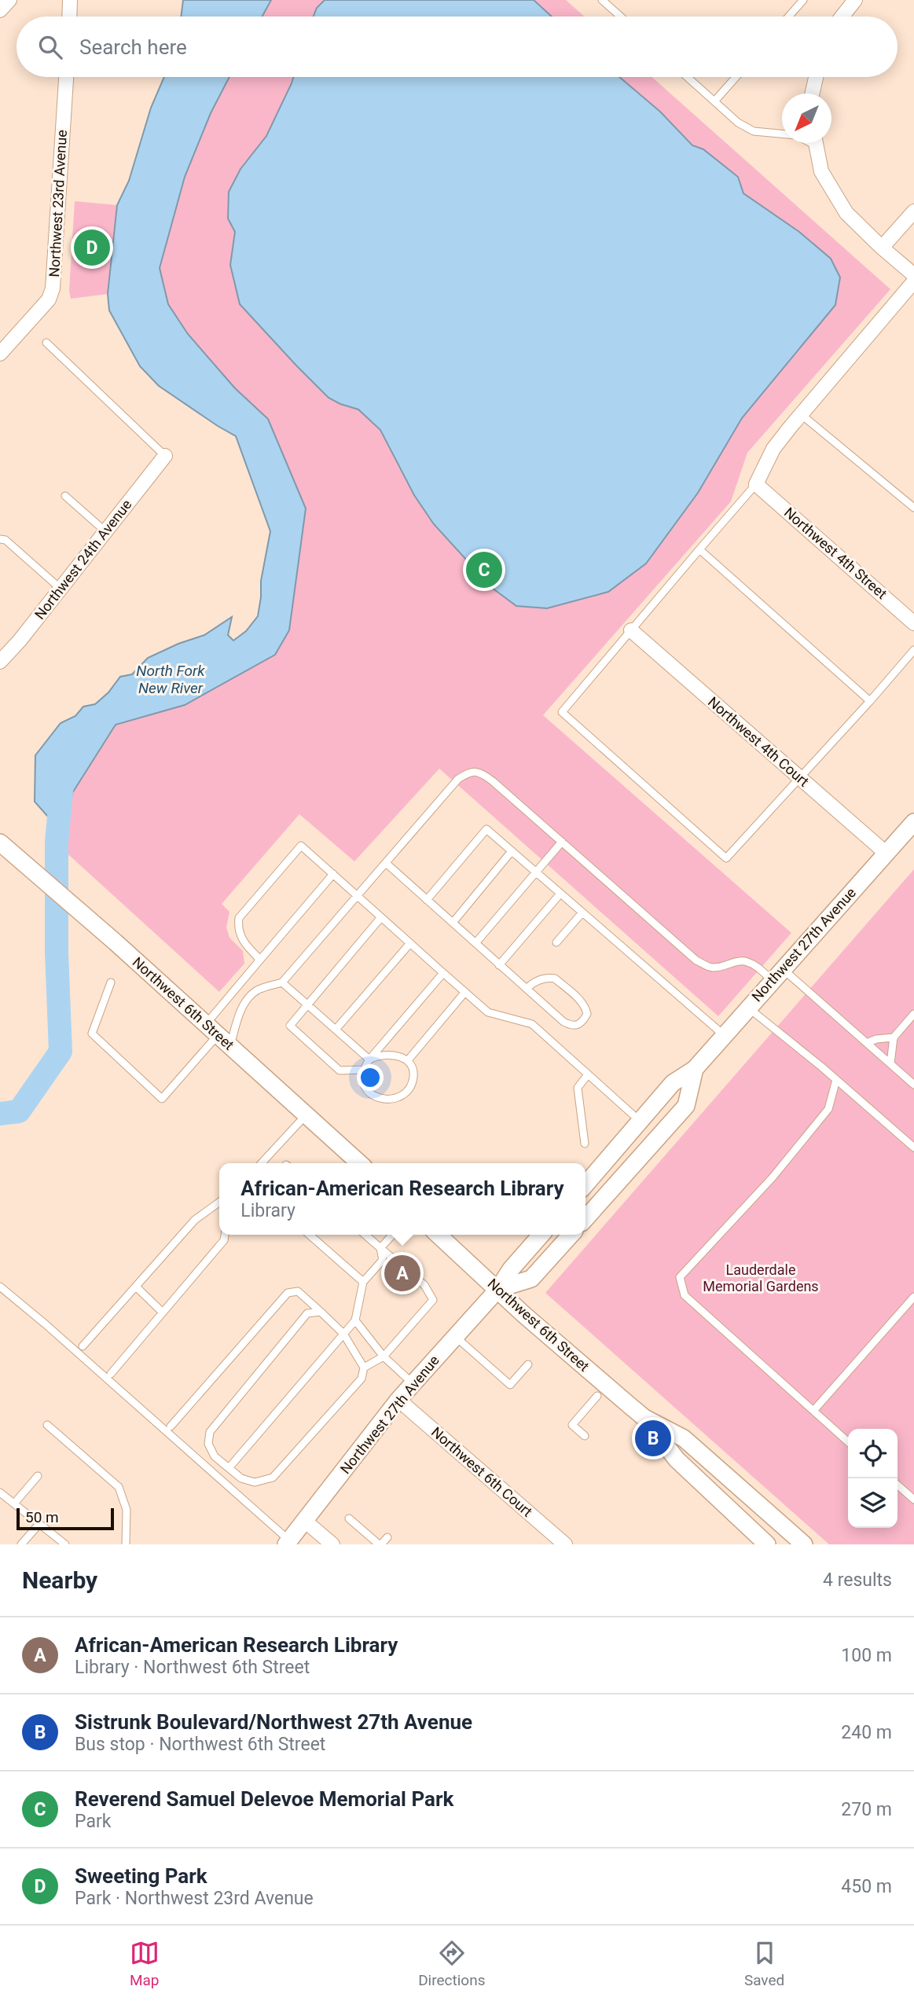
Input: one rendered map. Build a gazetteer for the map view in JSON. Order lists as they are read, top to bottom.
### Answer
{
  "streets": {
    "street": [
      "Northwest 23rd Avenue",
      "Northwest 4th Street",
      "Northwest 24th Avenue",
      "Northwest 4th Court",
      "Northwest 27th Avenue",
      "Northwest 6th Street",
      "Northwest 6th Court"
    ]
  },
  "crossings": [
    ["Northwest 4th Court", "Northwest 27th Avenue"],
    ["Northwest 27th Avenue", "Northwest 6th Street"],
    ["Northwest 27th Avenue", "Northwest 6th Court"]
  ],
  "water": ["North Fork New River"],
  "parks": ["Lauderdale Memorial Gardens"],
  "scale_bar": "50 m",
  "north": "bottom left",
  "page": {
    "search": "Search here",
    "pins": [
      "D",
      "C",
      "A",
      "B"
    ],
    "popup": ["African-American Research Library", "Library"],
    "scale": "50 m",
    "heading": ["Nearby", "4 results"],
    "list": [
      {
        "mark": "A",
        "name": "African-American Research Library",
        "note": "Library · Northwest 6th Street",
        "value": "100 m"
      },
      {
        "mark": "B",
        "name": "Sistrunk Boulevard/Northwest 27th Avenue",
        "note": "Bus stop · Northwest 6th Street",
        "value": "240 m"
      },
      {
        "mark": "C",
        "name": "Reverend Samuel Delevoe Memorial Park",
        "note": "Park",
        "value": "270 m"
      },
      {
        "mark": "D",
        "name": "Sweeting Park",
        "note": "Park · Northwest 23rd Avenue",
        "value": "450 m"
      }
    ],
    "nav": ["Map", "Directions", "Saved"]
  }
}
